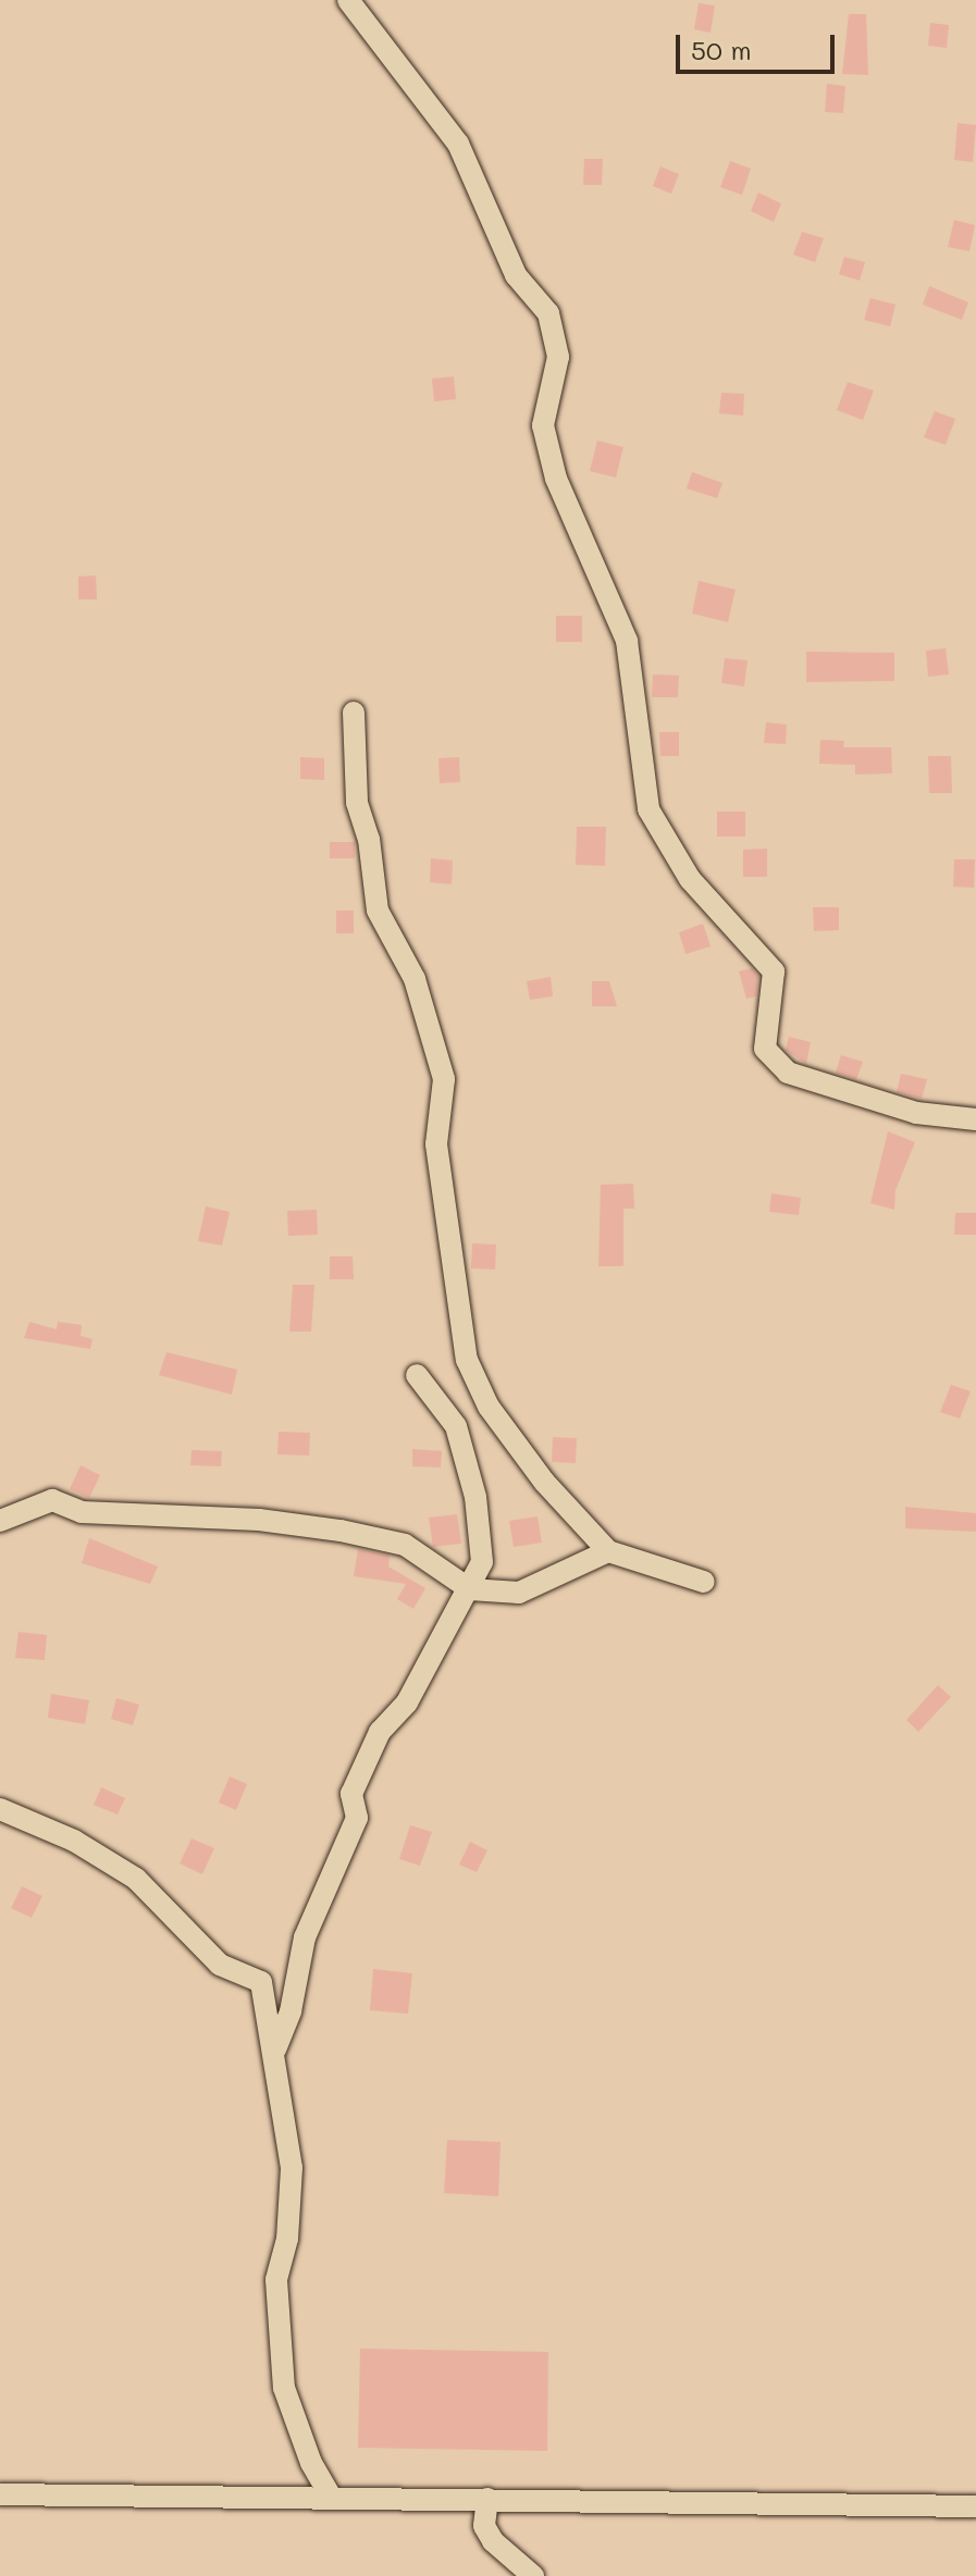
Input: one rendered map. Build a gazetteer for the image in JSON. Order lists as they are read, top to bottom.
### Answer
{
  "scale_bar": "50 m"
}
